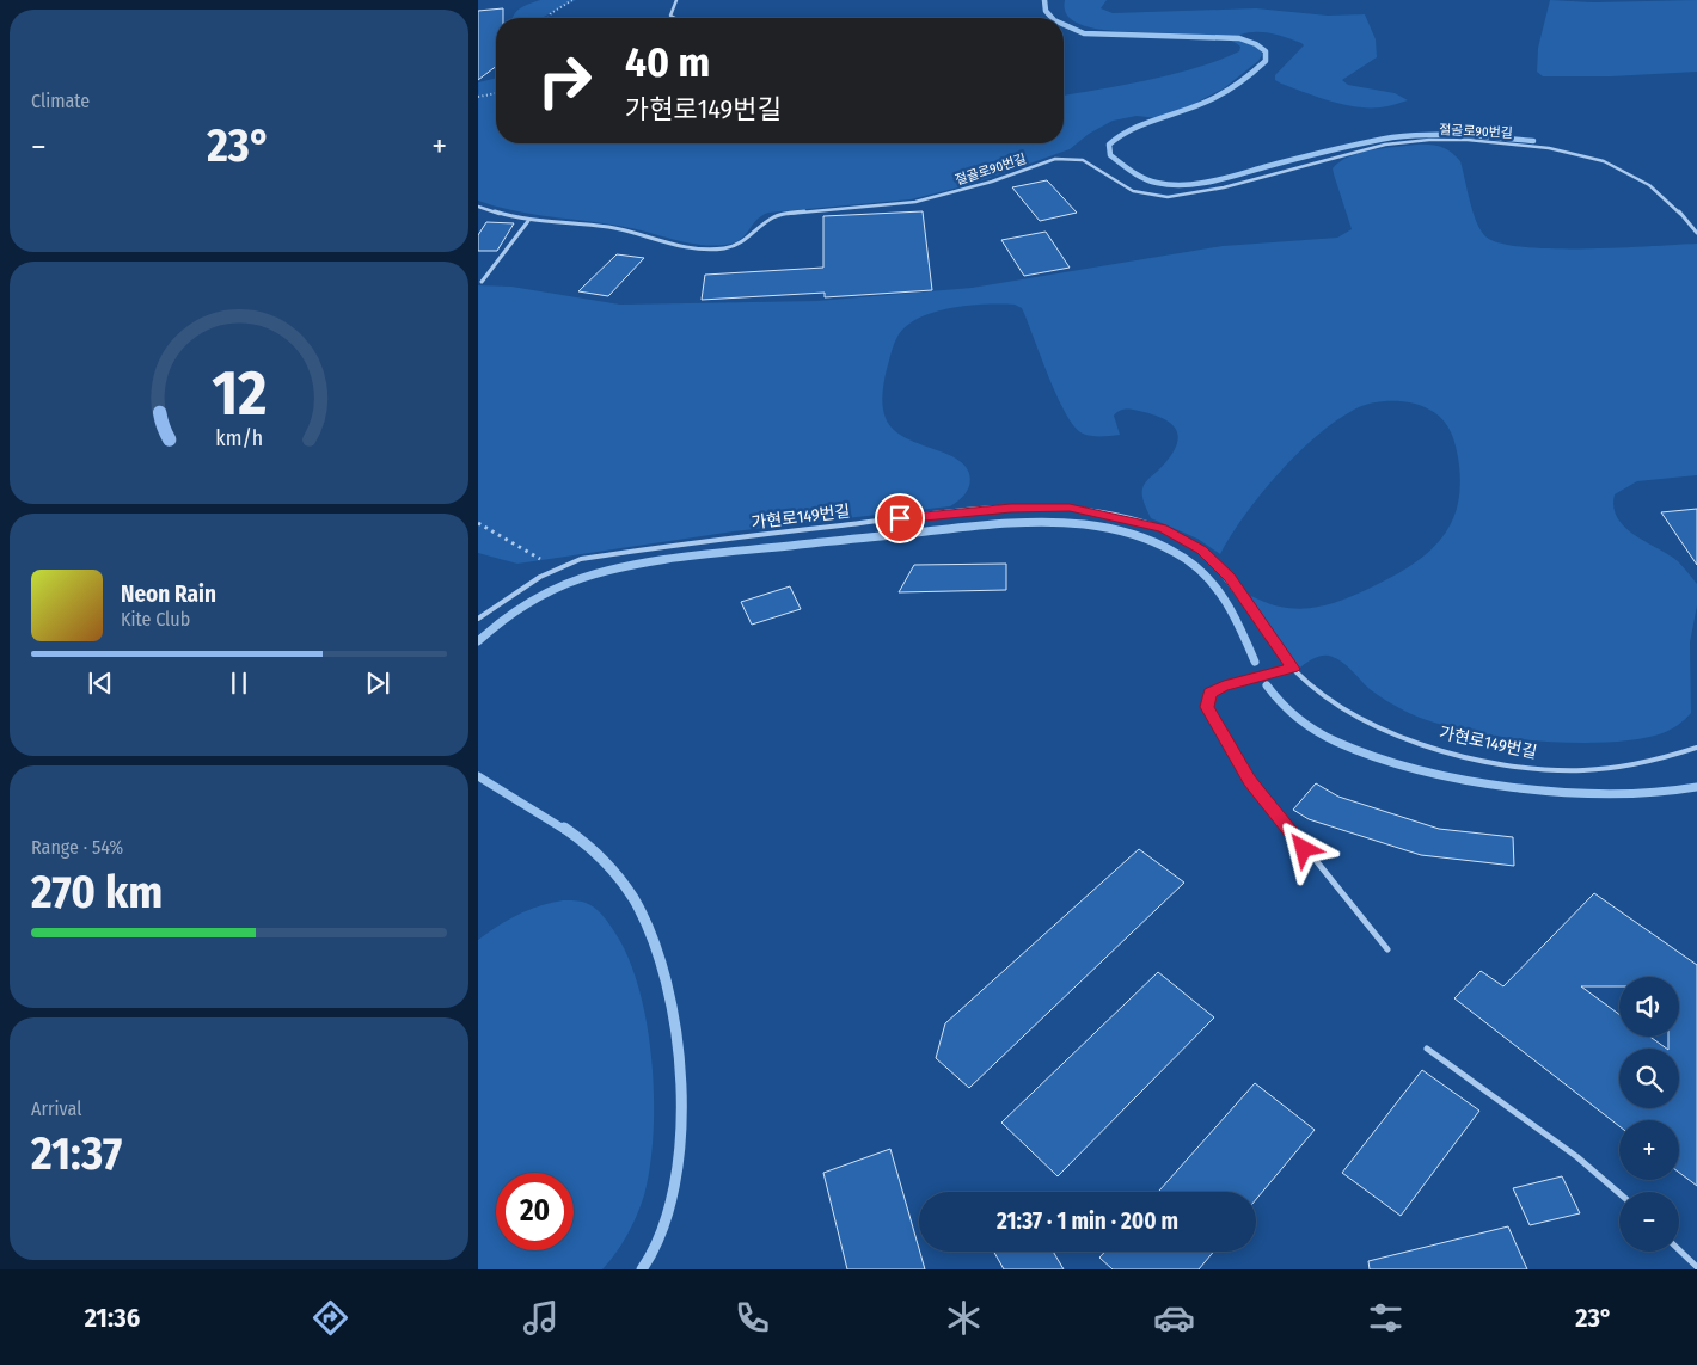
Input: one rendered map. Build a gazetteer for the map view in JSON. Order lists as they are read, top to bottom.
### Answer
{
  "streets": {
    "lane": ["절골로90번길", "가현로149번길"]
  },
  "page": {
    "tile": [
      "Climate",
      ["Range · 54%", "270 km"],
      ["Arrival", "21:37"]
    ],
    "turn": ["40 m", "가현로149번길"],
    "heat": ["−", "23°", "+"],
    "song": ["Neon Rain", "Kite Club"],
    "map_buttons": ["+", "−"],
    "limit": "20",
    "trip": "21:37 · 1 min · 200 m",
    "tabs": ["21:36", "23°"],
    "gauge": ["12", "km/h"]
  }
}
